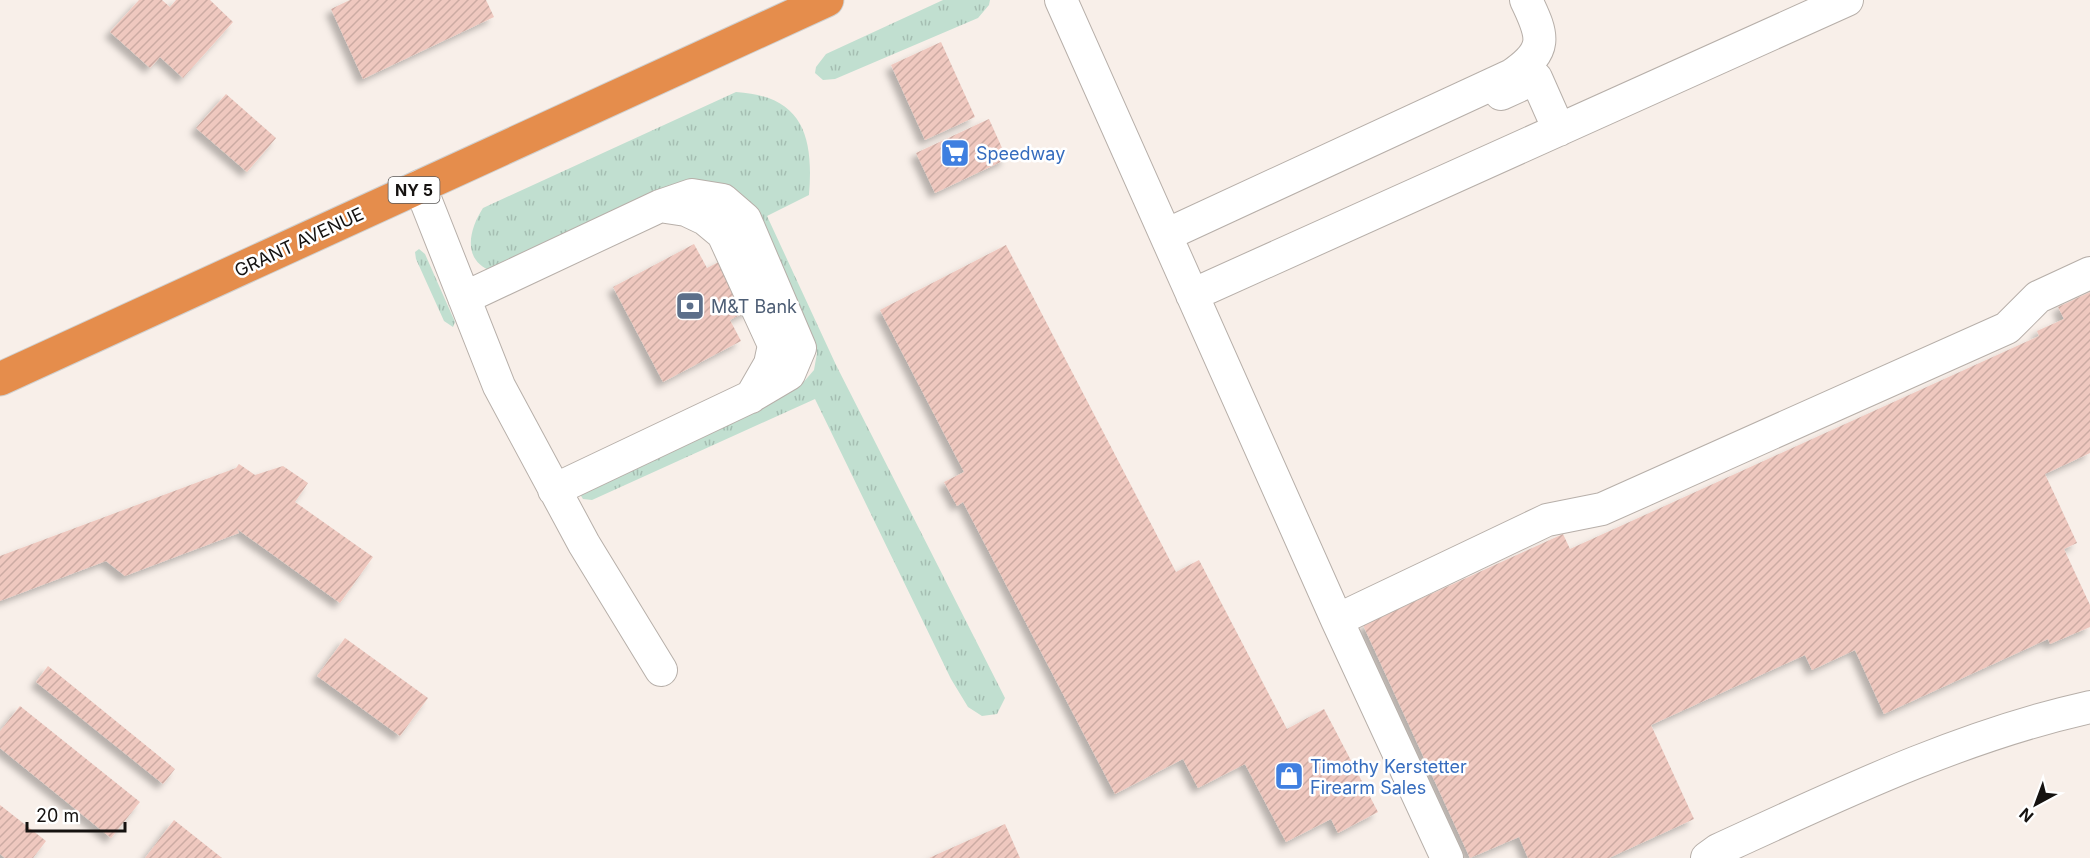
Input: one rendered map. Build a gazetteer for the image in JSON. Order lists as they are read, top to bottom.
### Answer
{
  "streets": {
    "highway": ["NY 5", "GRANT AVENUE"]
  },
  "places": {
    "supermarket": ["Speedway"],
    "bank": ["M&T Bank"],
    "shop": ["Timothy Kerstetter Firearm Sales"]
  },
  "scale_bar": "20 m",
  "north": "bottom left"
}
